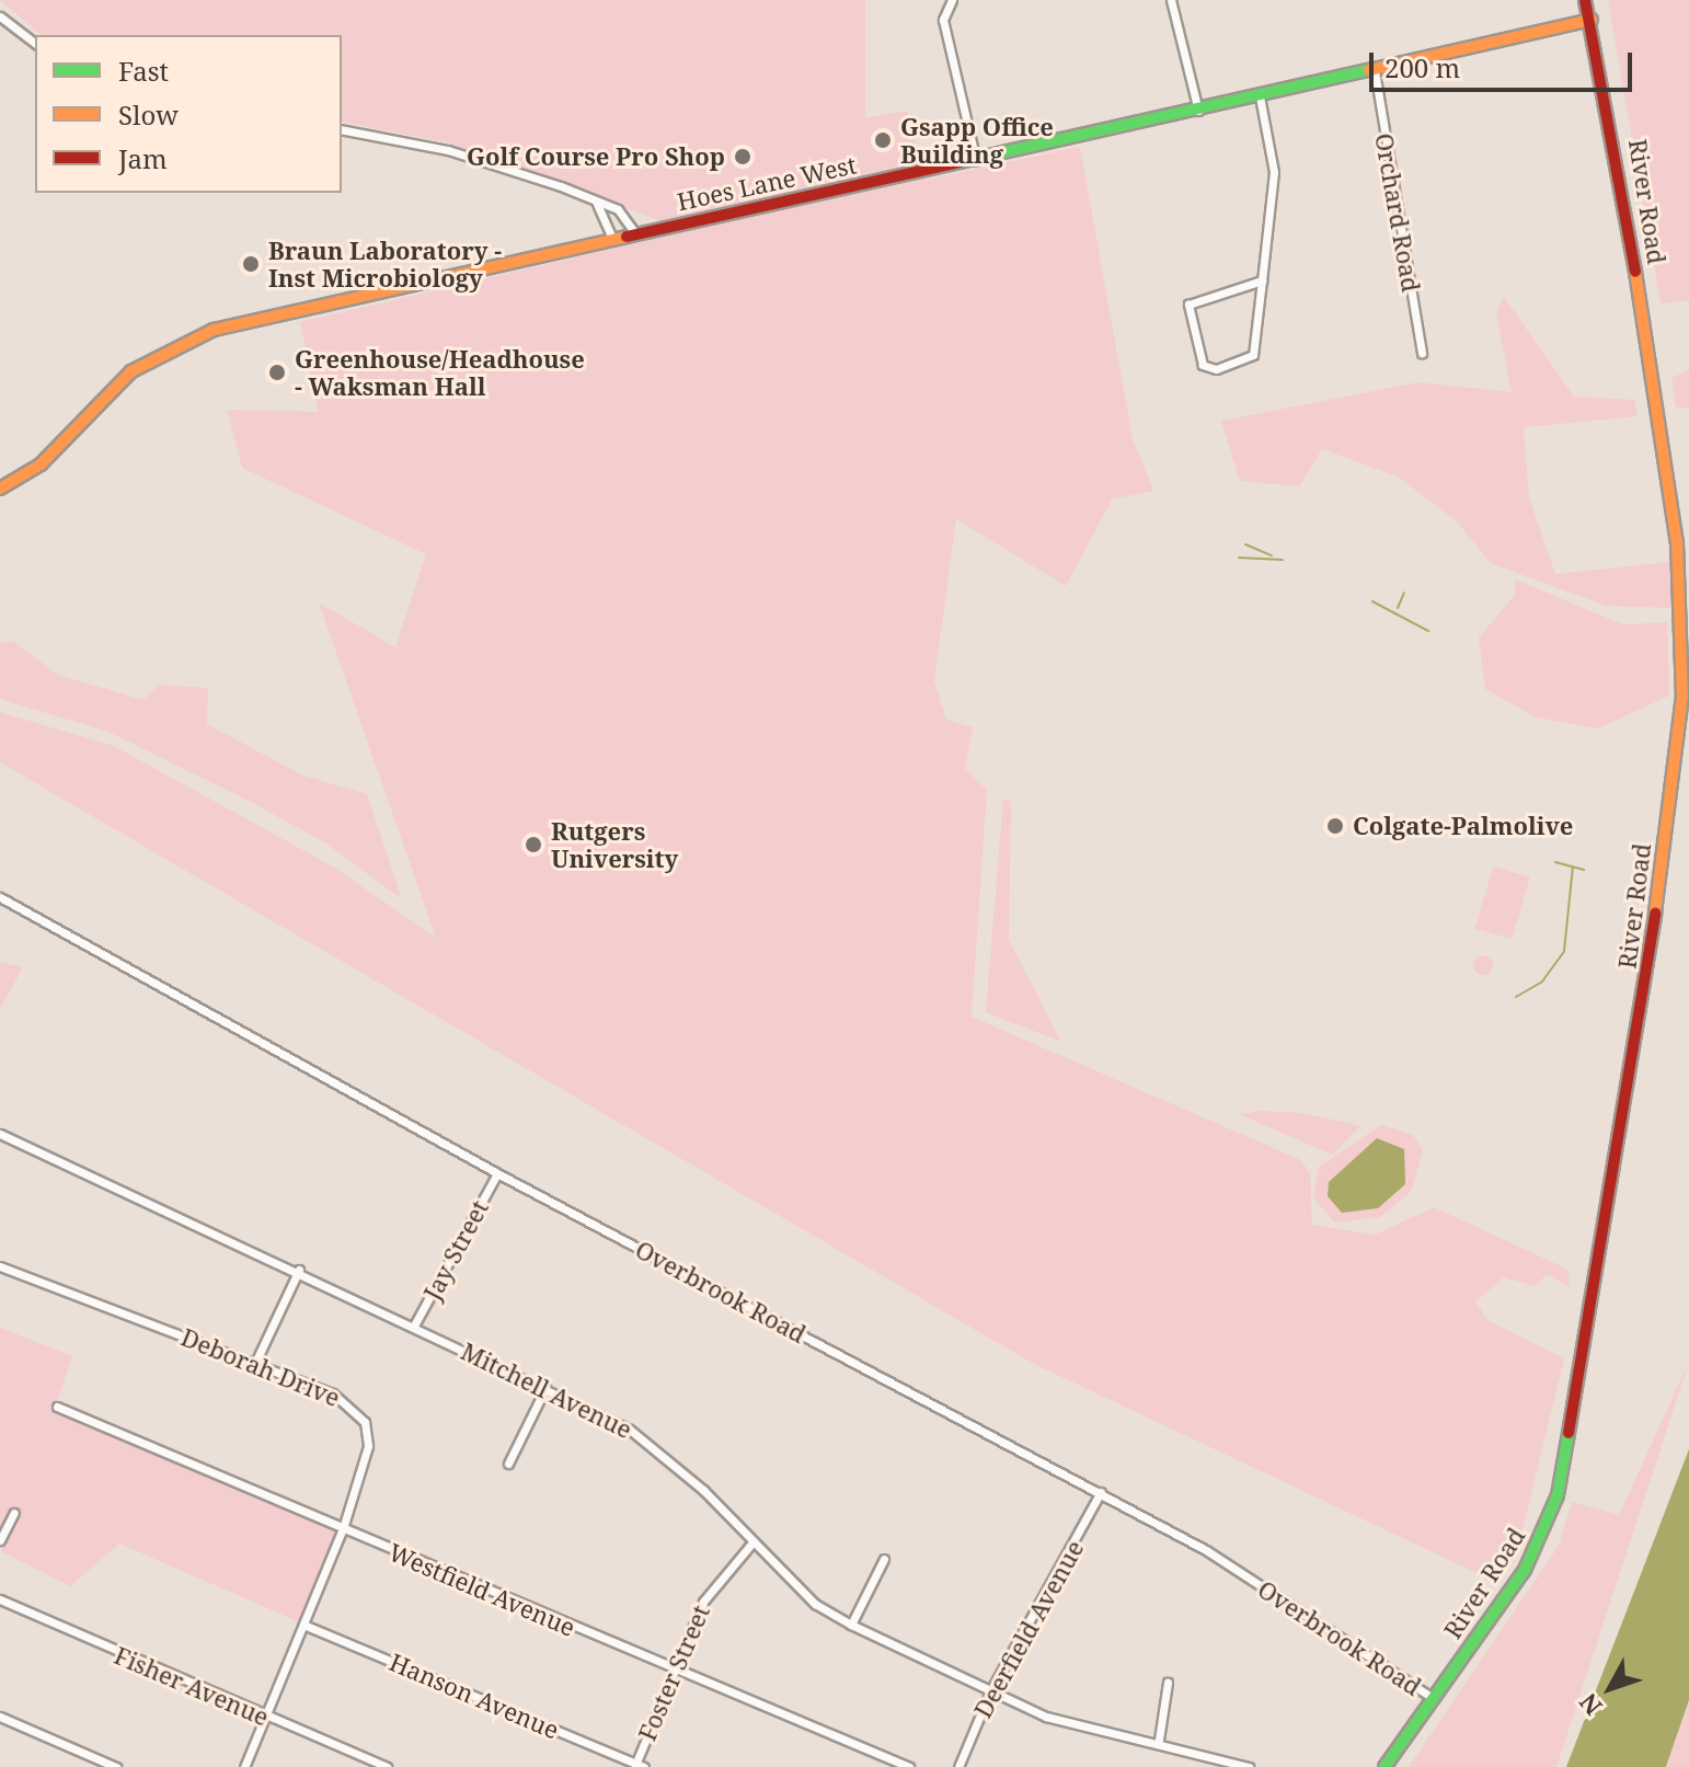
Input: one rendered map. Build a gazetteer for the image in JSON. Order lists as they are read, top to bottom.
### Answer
{
  "streets": {
    "main road": ["Hoes Lane West", "River Road"],
    "street": [
      "Orchard Road",
      "Jay Street",
      "Overbrook Road",
      "Deborah Drive",
      "Mitchell Avenue",
      "Westfield Avenue",
      "Deerfield Avenue",
      "Foster Street",
      "Fisher Avenue",
      "Hanson Avenue"
    ]
  },
  "crossings": [
    ["Hoes Lane West", "River Road"],
    ["Hoes Lane West", "Orchard Road"],
    ["River Road", "Overbrook Road"],
    ["Jay Street", "Overbrook Road"],
    ["Jay Street", "Mitchell Avenue"],
    ["Overbrook Road", "Deerfield Avenue"],
    ["Deborah Drive", "Westfield Avenue"],
    ["Deborah Drive", "Fisher Avenue"],
    ["Deborah Drive", "Hanson Avenue"],
    ["Mitchell Avenue", "Deerfield Avenue"],
    ["Mitchell Avenue", "Foster Street"],
    ["Westfield Avenue", "Foster Street"],
    ["Foster Street", "Hanson Avenue"]
  ],
  "places": [
    "Gsapp Office Building",
    "Golf Course Pro Shop",
    "Braun Laboratory - Inst Microbiology",
    "Greenhouse/Headhouse - Waksman Hall",
    "Colgate-Palmolive",
    "Rutgers University"
  ],
  "legend": ["Fast", "Slow", "Jam"],
  "scale_bar": "200 m",
  "north": "bottom left"
}
